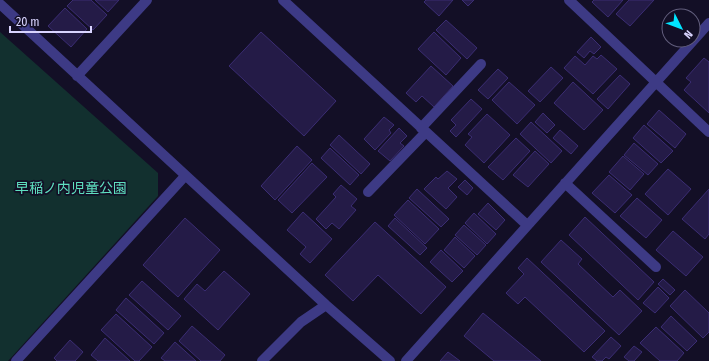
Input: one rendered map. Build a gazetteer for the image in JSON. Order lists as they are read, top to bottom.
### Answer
{
  "parks": ["早稲ノ内児童公園"],
  "scale_bar": "20 m",
  "north": "bottom right"
}
